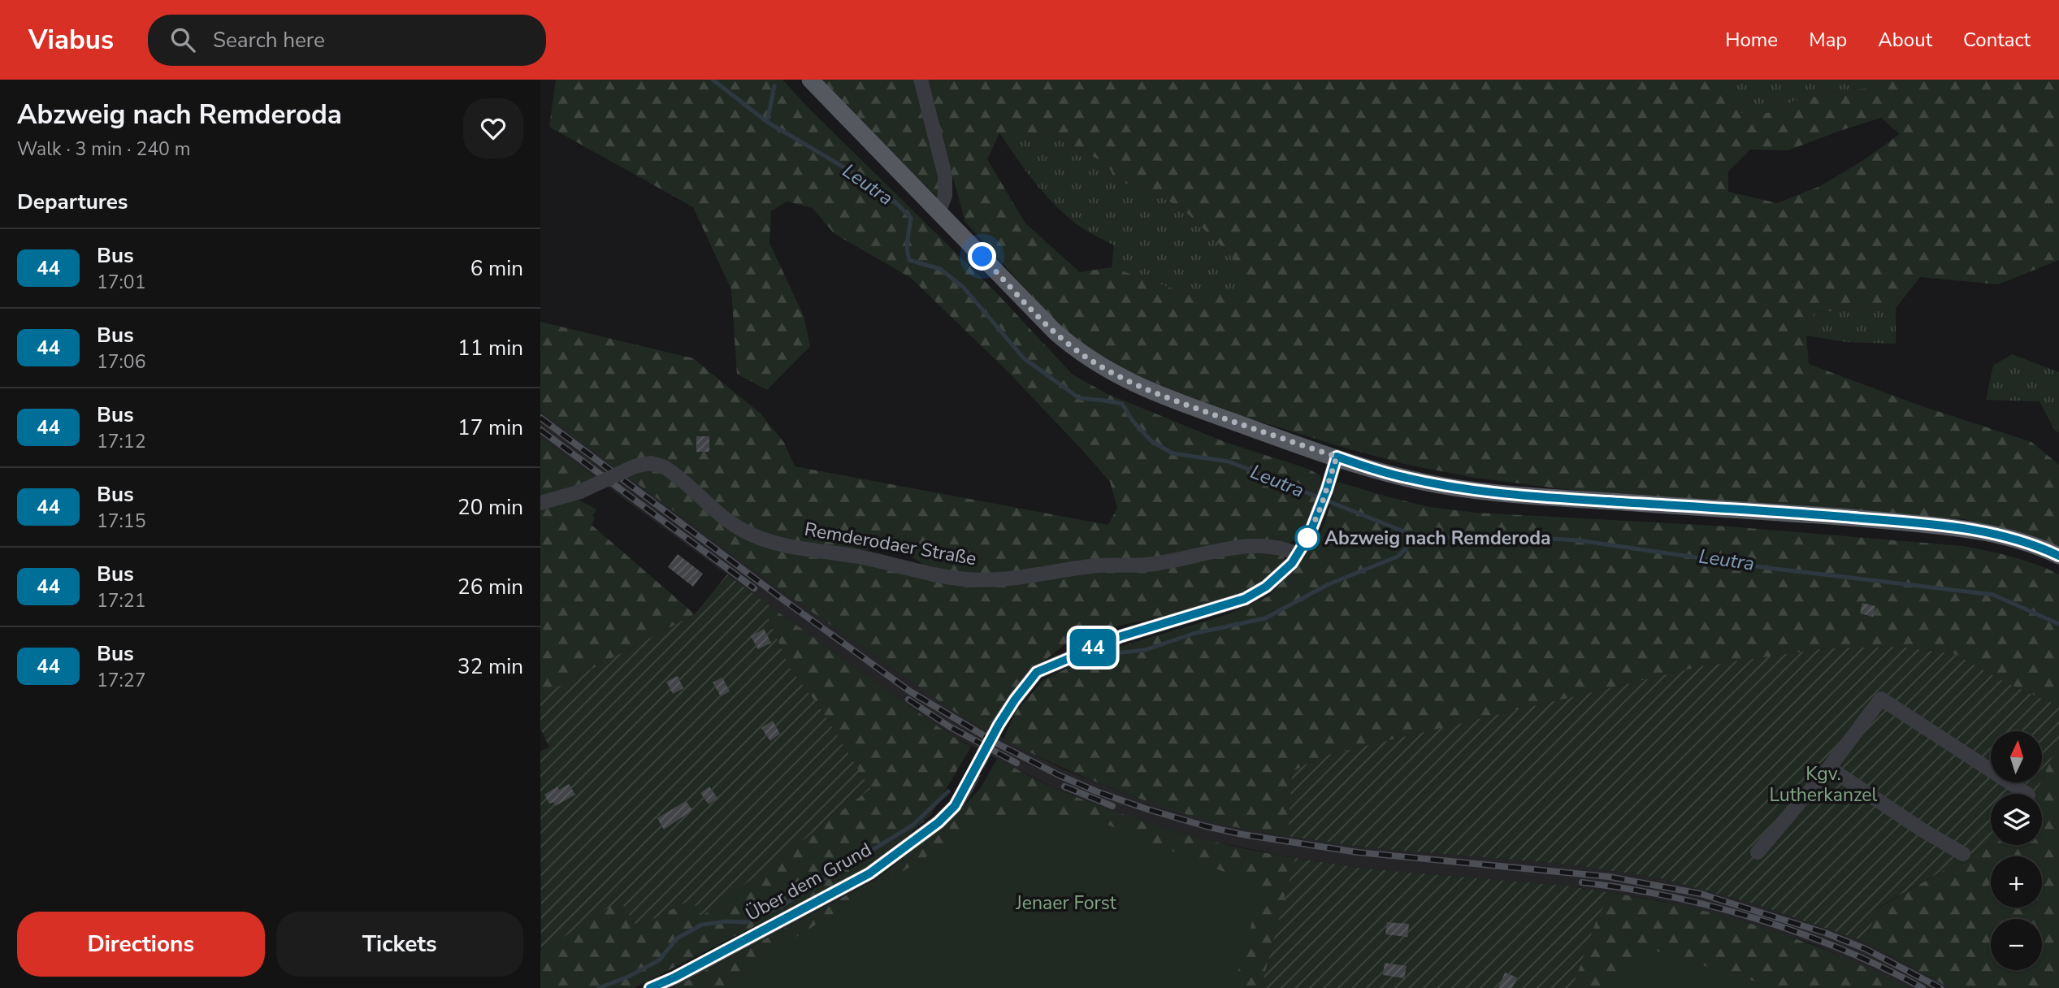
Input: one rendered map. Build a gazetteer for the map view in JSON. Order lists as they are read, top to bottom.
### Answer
{
  "streets": {
    "street": ["Remderodaer Straße", "Über dem Grund"]
  },
  "water": ["Leutra"],
  "parks": ["Kgv. Lutherkanzel", "Jenaer Forst"],
  "places": ["Abzweig nach Remderoda"],
  "lines": ["bus line 44"],
  "north": "top",
  "page": {
    "header": "Viabus",
    "search": "Search here",
    "nav": [
      "Home",
      "Map",
      "About",
      "Contact"
    ],
    "heading": [
      ["Abzweig nach Remderoda", "Walk · 3 min · 240 m"],
      "Departures"
    ],
    "on_map": "44",
    "list": [
      {
        "mark": "44",
        "name": "Bus",
        "note": "17:01",
        "value": "6 min"
      },
      {
        "mark": "44",
        "name": "Bus",
        "note": "17:06",
        "value": "11 min"
      },
      {
        "mark": "44",
        "name": "Bus",
        "note": "17:12",
        "value": "17 min"
      },
      {
        "mark": "44",
        "name": "Bus",
        "note": "17:15",
        "value": "20 min"
      },
      {
        "mark": "44",
        "name": "Bus",
        "note": "17:21",
        "value": "26 min"
      },
      {
        "mark": "44",
        "name": "Bus",
        "note": "17:27",
        "value": "32 min"
      }
    ],
    "map_buttons": ["+", "−"],
    "buttons": ["Directions", "Tickets"]
  }
}
